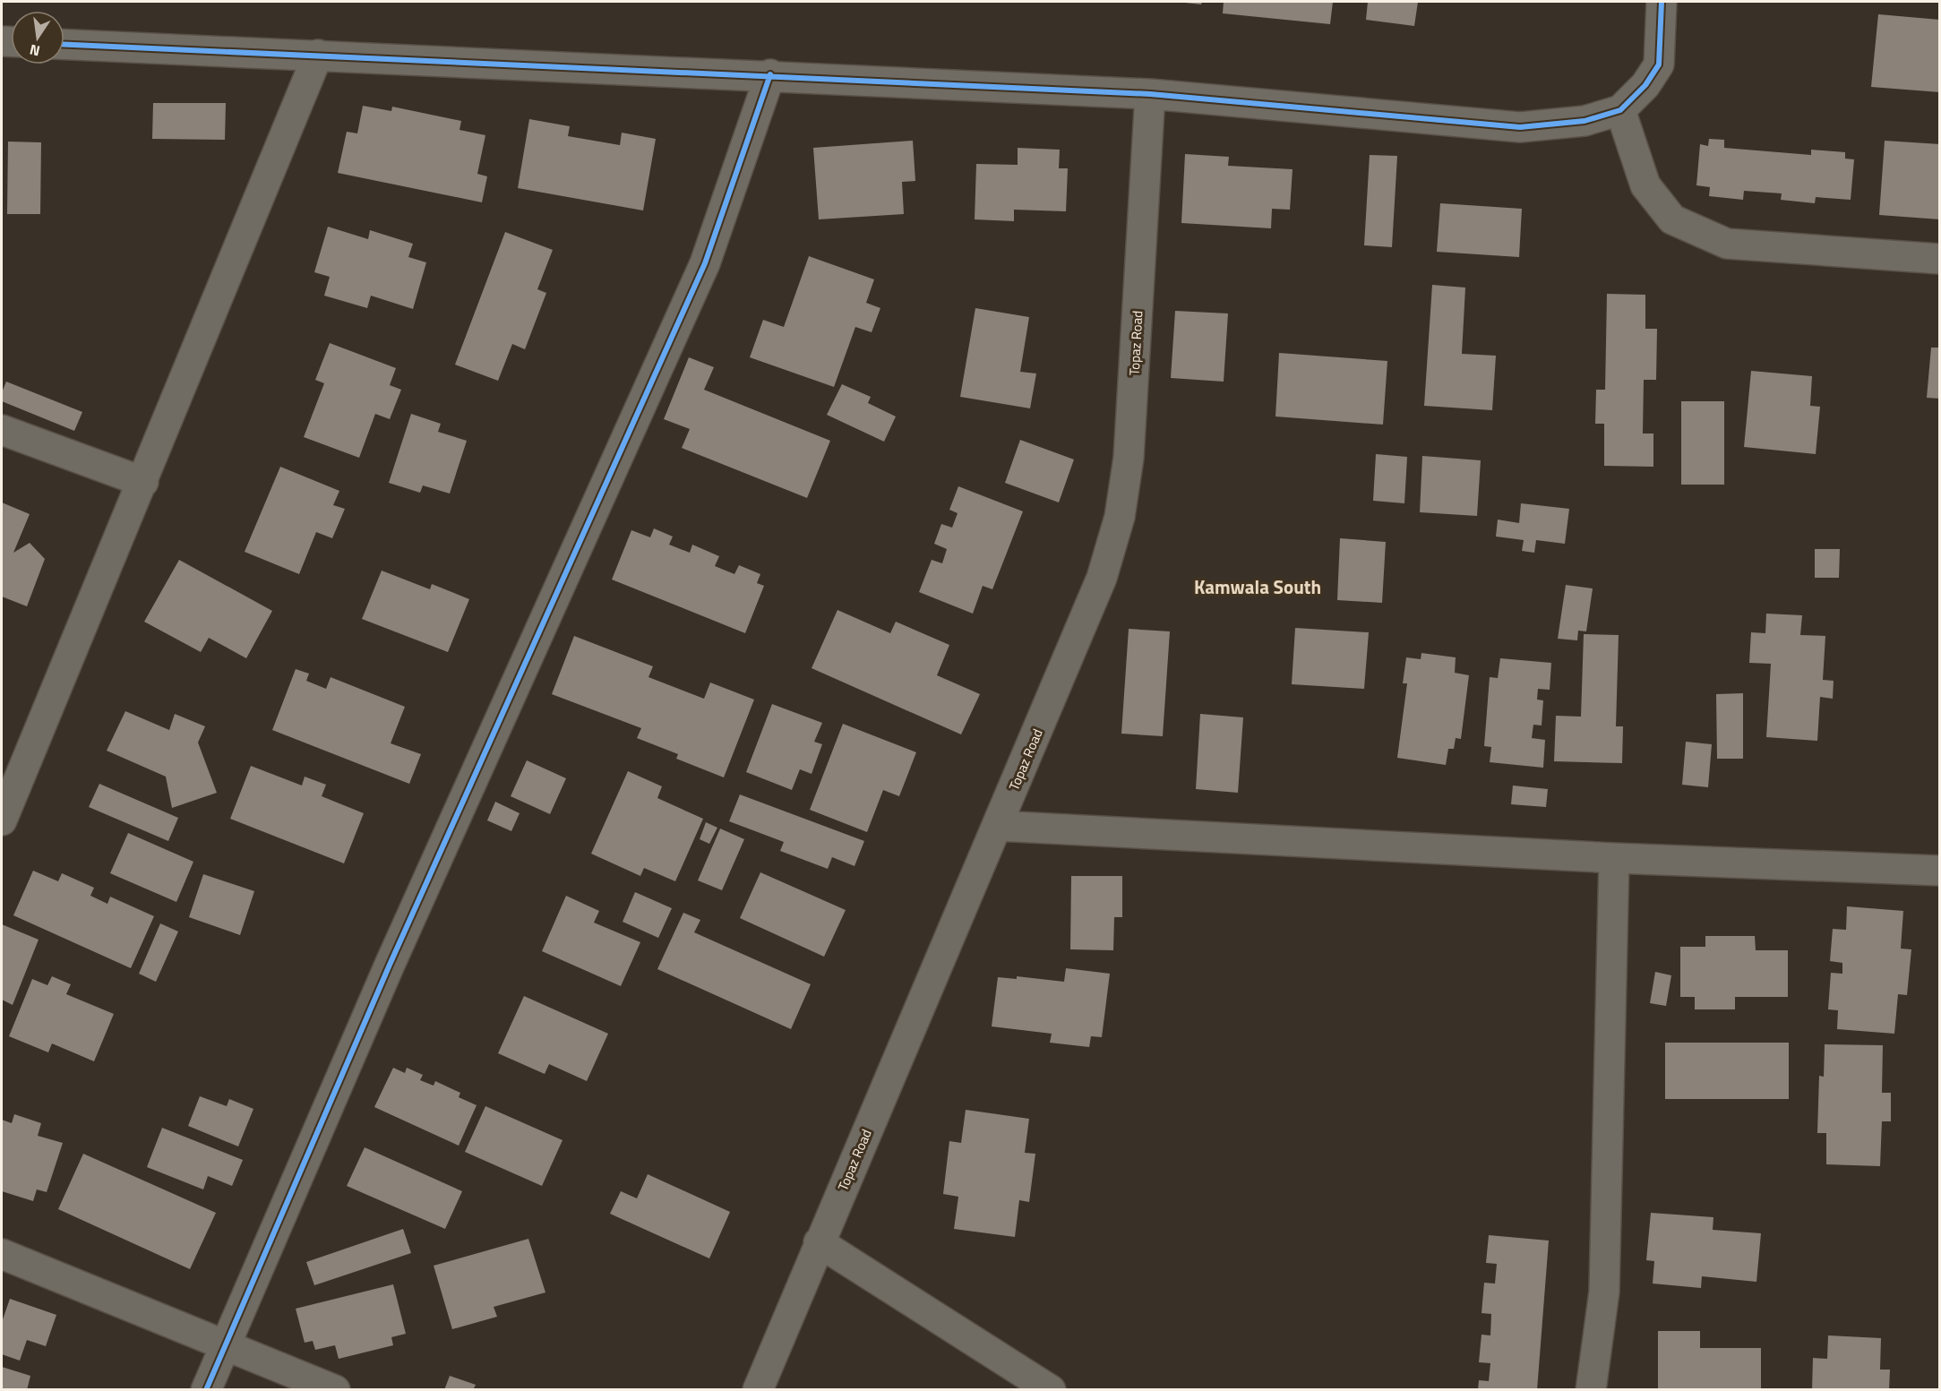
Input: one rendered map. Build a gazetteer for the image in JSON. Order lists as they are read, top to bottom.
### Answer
{
  "streets": {
    "street": ["Topaz Road"]
  },
  "districts": ["Kamwala South"],
  "north": "bottom"
}
